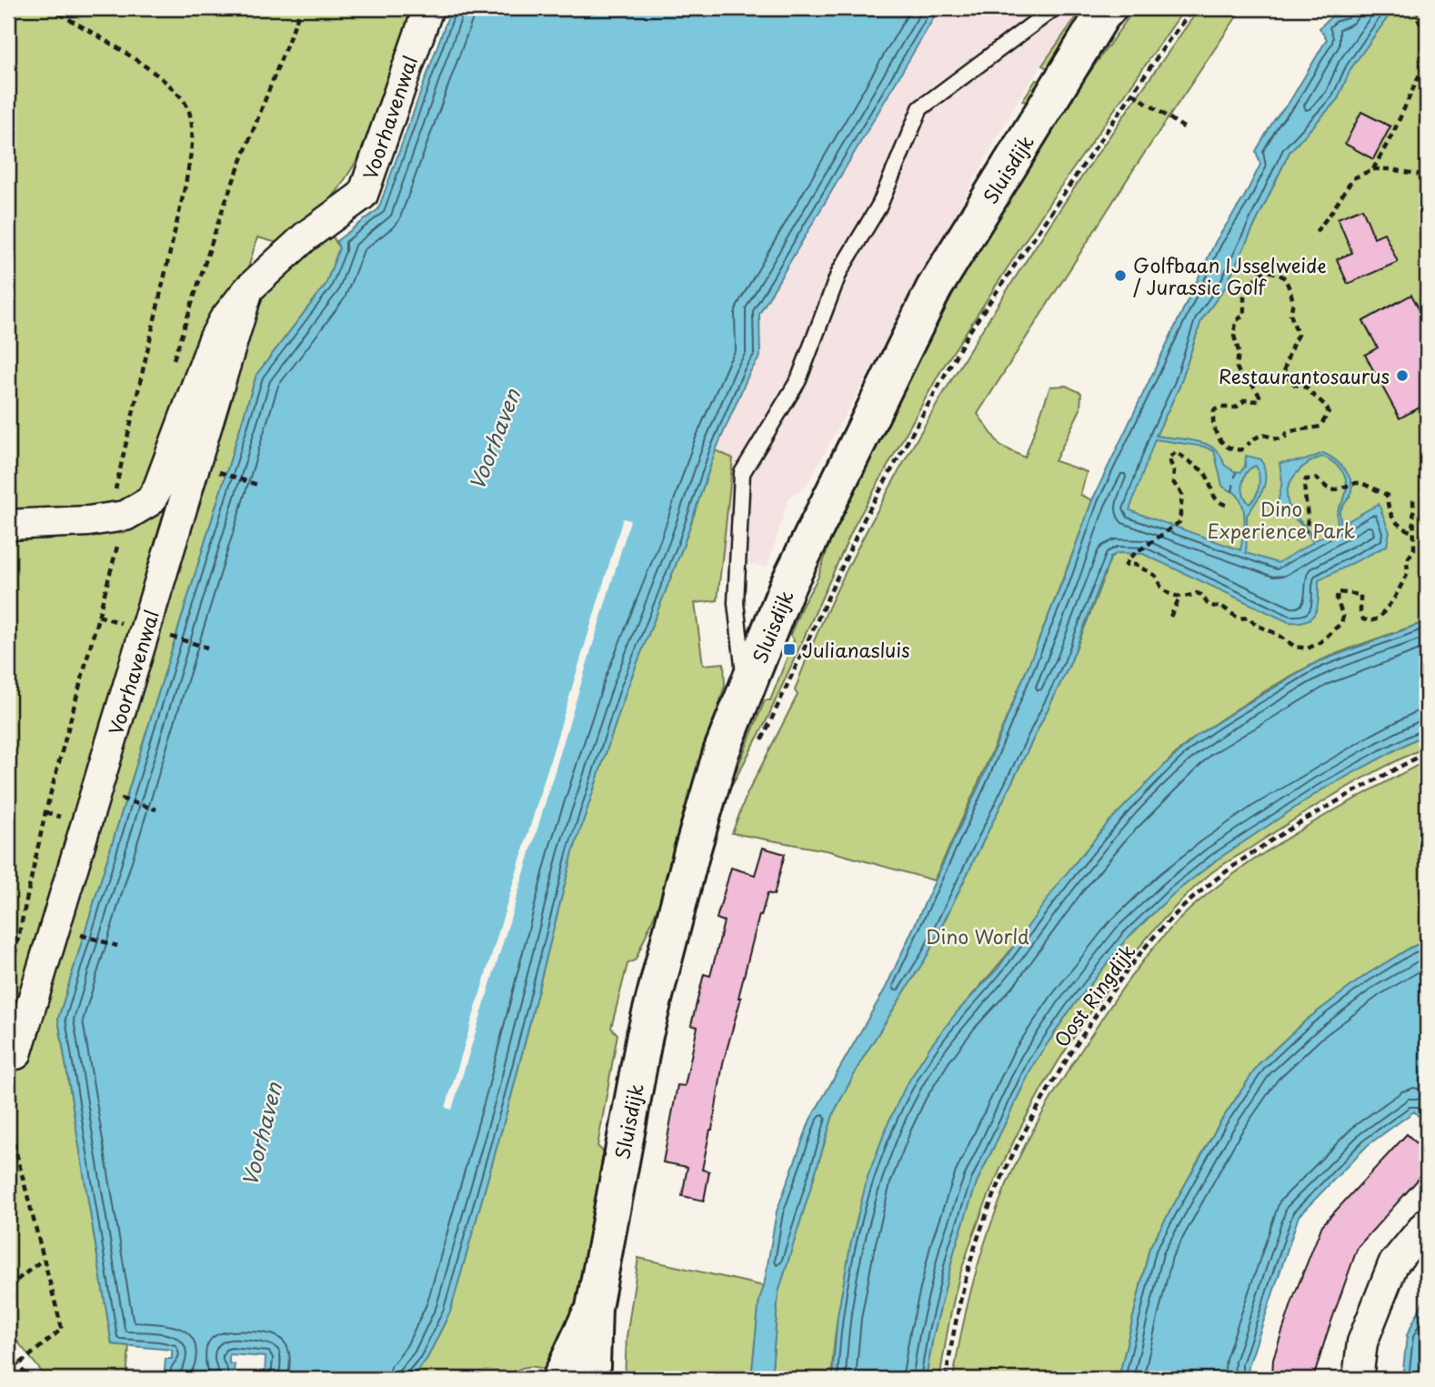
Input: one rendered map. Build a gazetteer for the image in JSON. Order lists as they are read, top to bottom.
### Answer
{
  "streets": {
    "street": ["Voorhavenwal", "Sluisdijk"],
    "path": ["Oost Ringdijk"]
  },
  "water": ["Voorhaven"],
  "parks": ["Dino Experience Park", "Dino World"],
  "places": {
    "other": ["Golfbaan IJsselweide / Jurassic Golf", "Restaurantosaurus"],
    "transit": ["Julianasluis"]
  }
}
